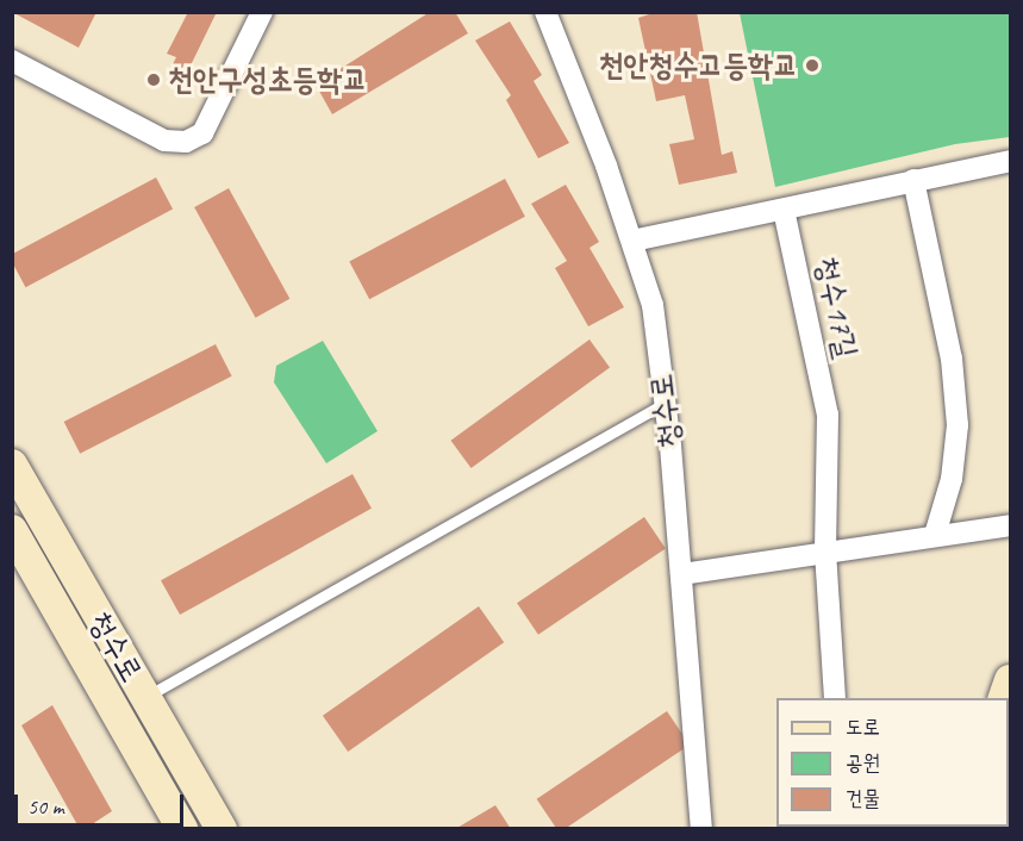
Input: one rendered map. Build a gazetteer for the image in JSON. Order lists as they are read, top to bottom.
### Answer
{
  "streets": {
    "street": ["청수17길", "청수로"]
  },
  "places": ["천안청수고등학교", "천안구성초등학교"],
  "legend": ["도로", "공원", "건물"],
  "scale_bar": "50 m"
}
